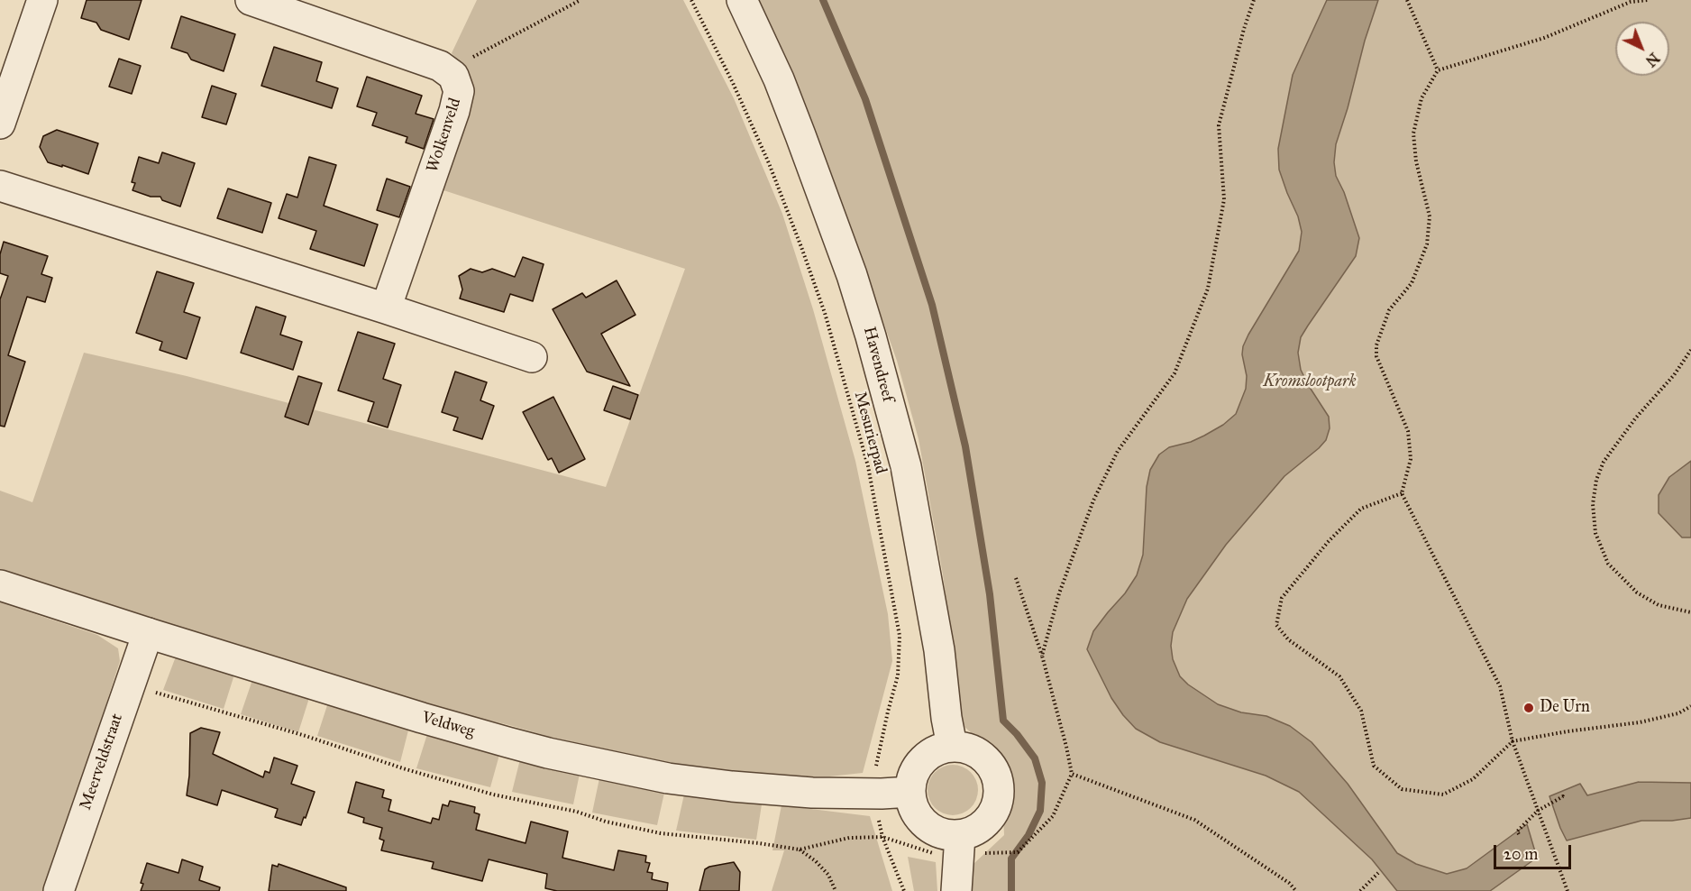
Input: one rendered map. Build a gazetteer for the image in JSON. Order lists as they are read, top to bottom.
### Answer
{
  "streets": {
    "street": [
      "Wolkenveld",
      "Havendreef",
      "Veldweg",
      "Meerveldstraat"
    ],
    "path": ["Mesurierpad"]
  },
  "crossings": [
    ["Havendreef", "Veldweg"],
    ["Mesurierpad", "Veldweg"],
    ["Veldweg", "Meerveldstraat"]
  ],
  "parks": ["Kromslootpark"],
  "places": ["De Urn"],
  "scale_bar": "20 m",
  "north": "bottom right"
}
